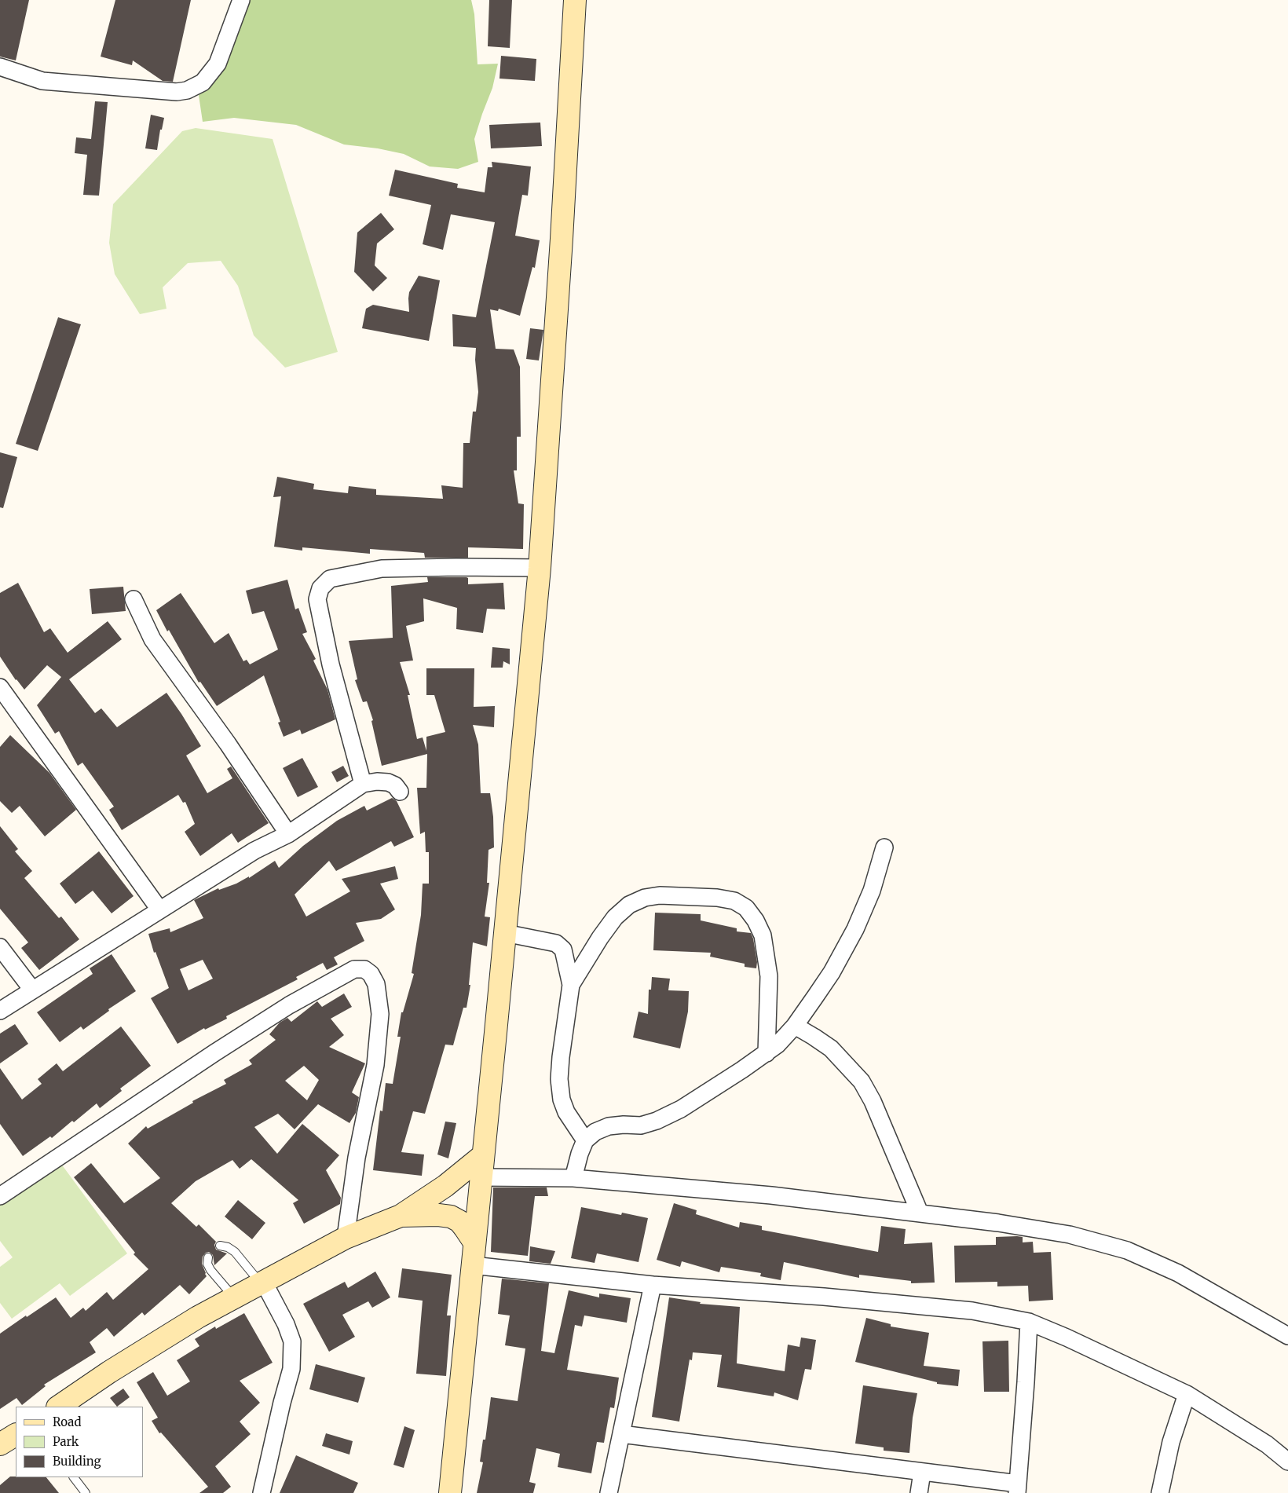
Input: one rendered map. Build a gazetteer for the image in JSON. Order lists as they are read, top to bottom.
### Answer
{
  "legend": ["Road", "Park", "Building"]
}
